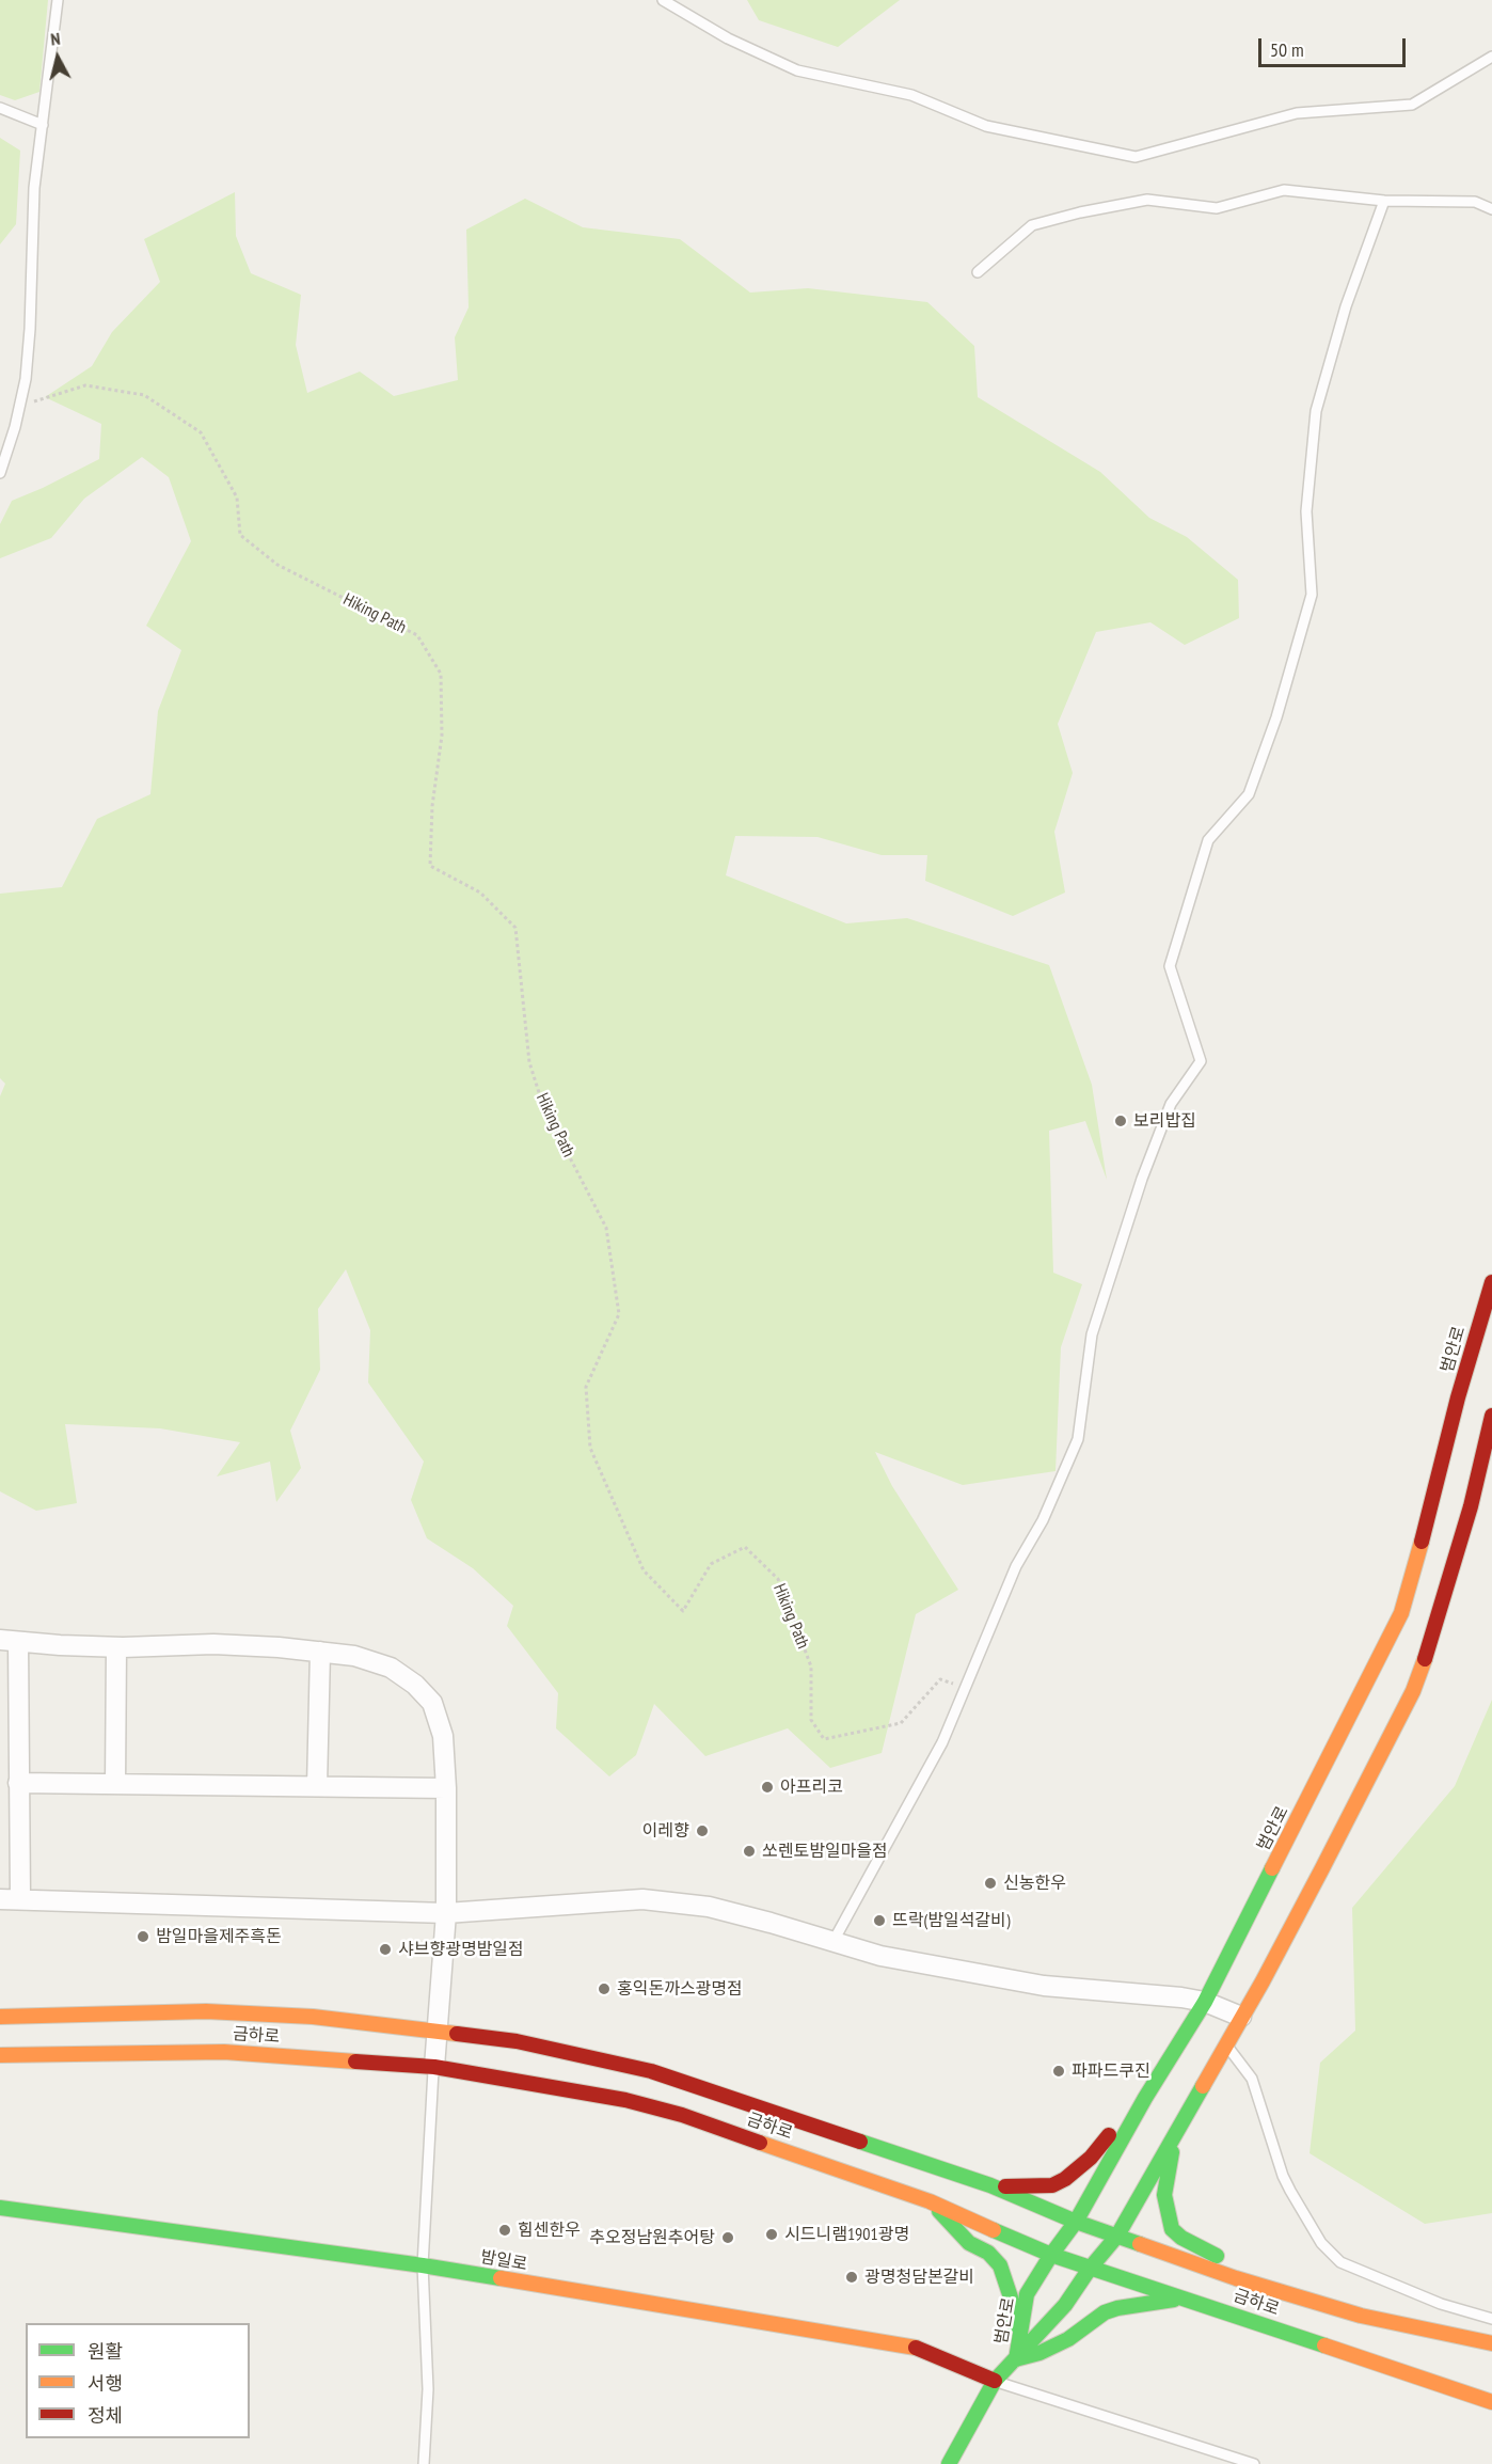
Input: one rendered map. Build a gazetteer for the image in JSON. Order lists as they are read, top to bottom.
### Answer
{
  "streets": {
    "main road": ["범안로", "금하로", "밤일로"],
    "path": ["Hiking Path"]
  },
  "crossings": [
    ["범안로", "금하로"],
    ["범안로", "밤일로"]
  ],
  "places": [
    "보리밥집",
    "아프리코",
    "이레향",
    "쏘렌토밤일마을점",
    "신농한우",
    "뜨락(밤일석갈비)",
    "밤일마을제주흑돈",
    "샤브향광명밤일점",
    "홍익돈까스광명점",
    "파파드쿠진",
    "힘센한우",
    "시드니램1901광명",
    "추오정남원추어탕",
    "광명청담본갈비"
  ],
  "legend": ["원활", "서행", "정체"],
  "scale_bar": "50 m",
  "north": "top"
}
